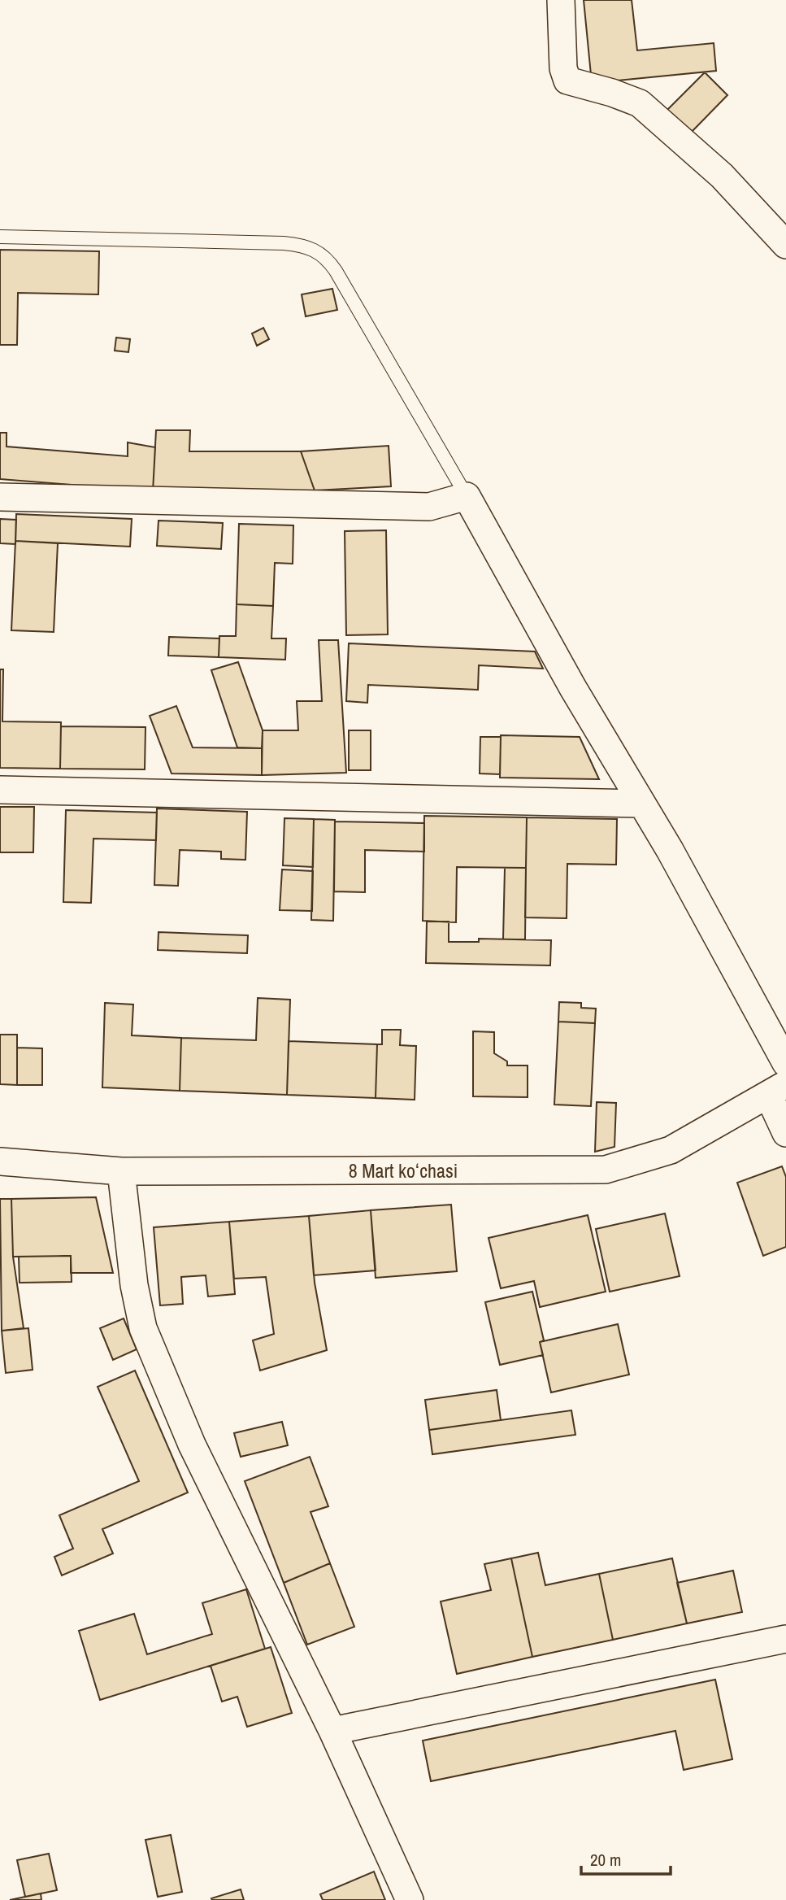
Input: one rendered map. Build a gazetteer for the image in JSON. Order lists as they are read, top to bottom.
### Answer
{
  "streets": {
    "street": ["8 Mart koʻchasi"]
  },
  "scale_bar": "20 m"
}
